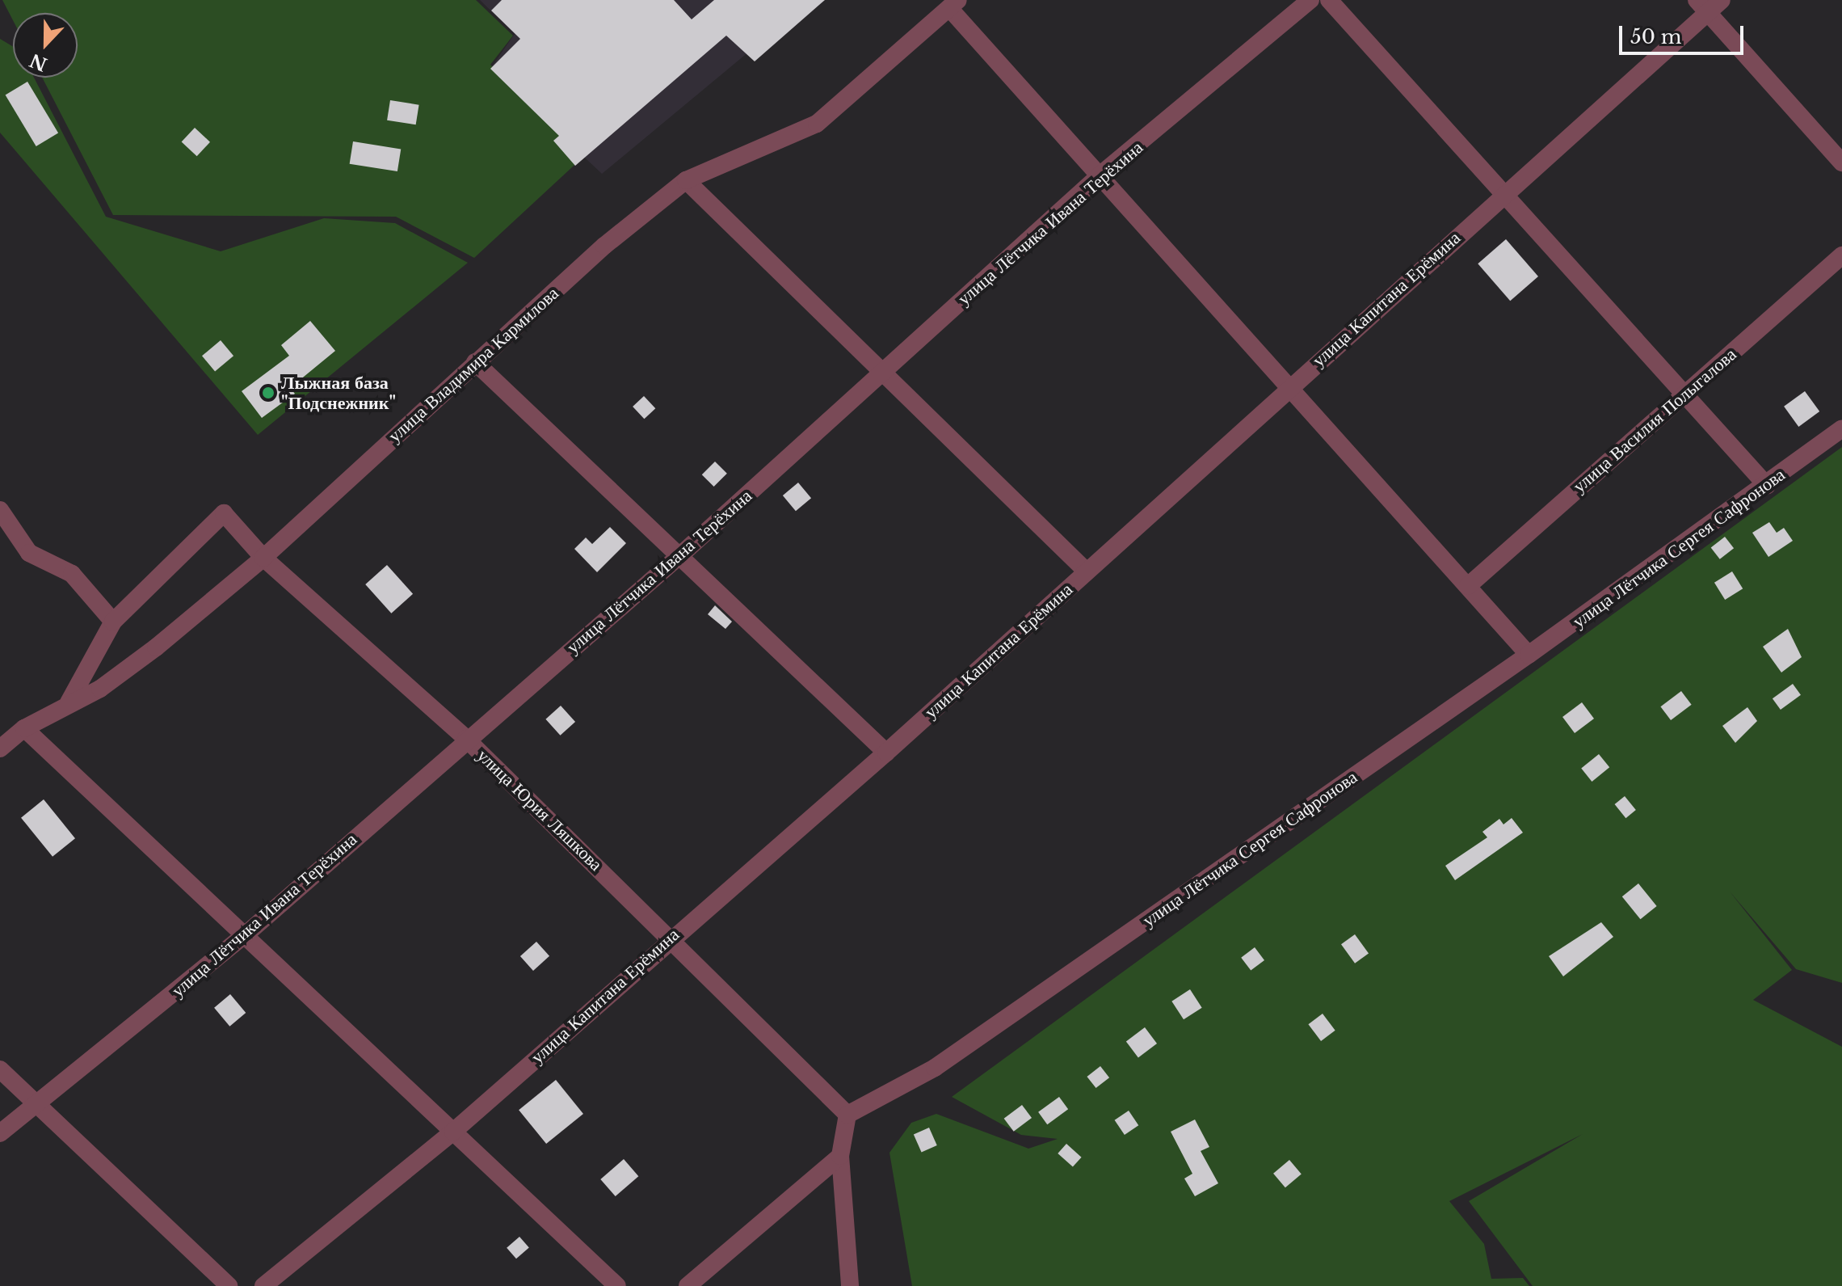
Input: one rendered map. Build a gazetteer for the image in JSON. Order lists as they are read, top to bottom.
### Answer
{
  "streets": {
    "street": [
      "улица Лётчика Ивана Терёхина",
      "улица Капитана Ерёмина",
      "улица Владимира Кармилова",
      "улица Василия Полыгалова",
      "улица Лётчика Сергея Сафронова",
      "улица Юрия Ляшкова"
    ]
  },
  "crossings": [
    ["улица Лётчика Ивана Терёхина", "улица Юрия Ляшкова"],
    ["улица Капитана Ерёмина", "улица Юрия Ляшкова"],
    ["улица Владимира Кармилова", "улица Юрия Ляшкова"],
    ["улица Лётчика Сергея Сафронова", "улица Юрия Ляшкова"]
  ],
  "places": ["Лыжная база \"Подснежник\""],
  "scale_bar": "50 m",
  "north": "bottom"
}
